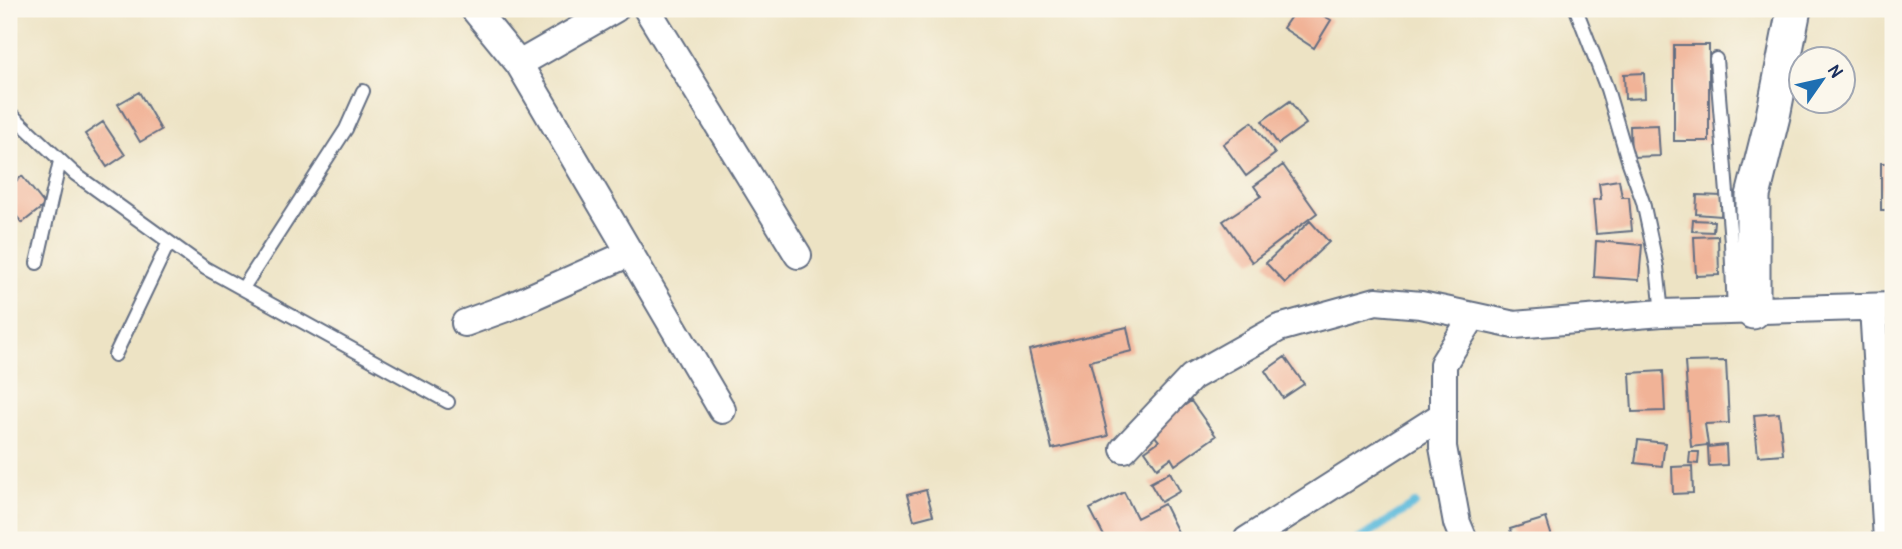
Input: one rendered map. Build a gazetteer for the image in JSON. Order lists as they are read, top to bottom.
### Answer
{
  "north": "top right"
}
